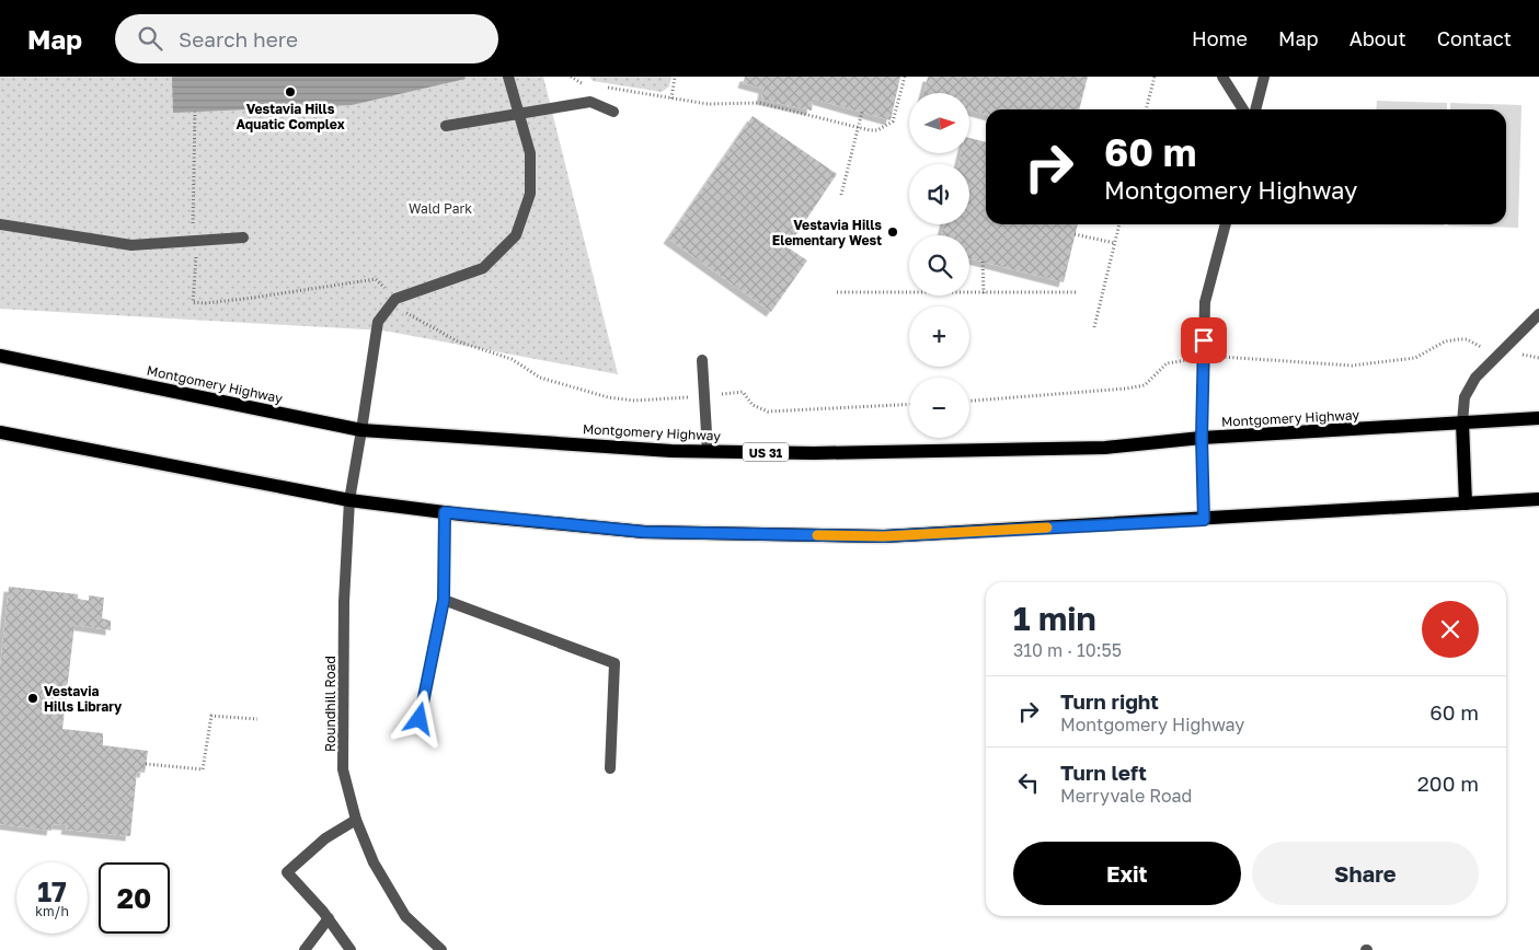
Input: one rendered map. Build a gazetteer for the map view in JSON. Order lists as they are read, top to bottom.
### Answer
{
  "streets": {
    "main road": ["Montgomery Highway", "US 31"],
    "street": ["Roundhill Road"]
  },
  "crossings": [
    ["Montgomery Highway", "Roundhill Road"]
  ],
  "parks": ["Wald Park"],
  "places": ["Vestavia Hills Aquatic Complex", "Vestavia Hills Elementary West", "Vestavia Hills Library"],
  "north": "right",
  "page": {
    "header": "Map",
    "search": "Search here",
    "nav": [
      "Home",
      "Map",
      "About",
      "Contact"
    ],
    "map_buttons": ["+", "−"],
    "turn": ["60 m", "Montgomery Highway"],
    "heading": ["1 min", "310 m · 10:55"],
    "list": [
      {
        "name": "Turn right",
        "note": "Montgomery Highway",
        "value": "60 m"
      },
      {
        "name": "Turn left",
        "note": "Merryvale Road",
        "value": "200 m"
      }
    ],
    "buttons": ["Exit", "Share"],
    "speed": "17 km/h",
    "limit": "20"
  }
}
